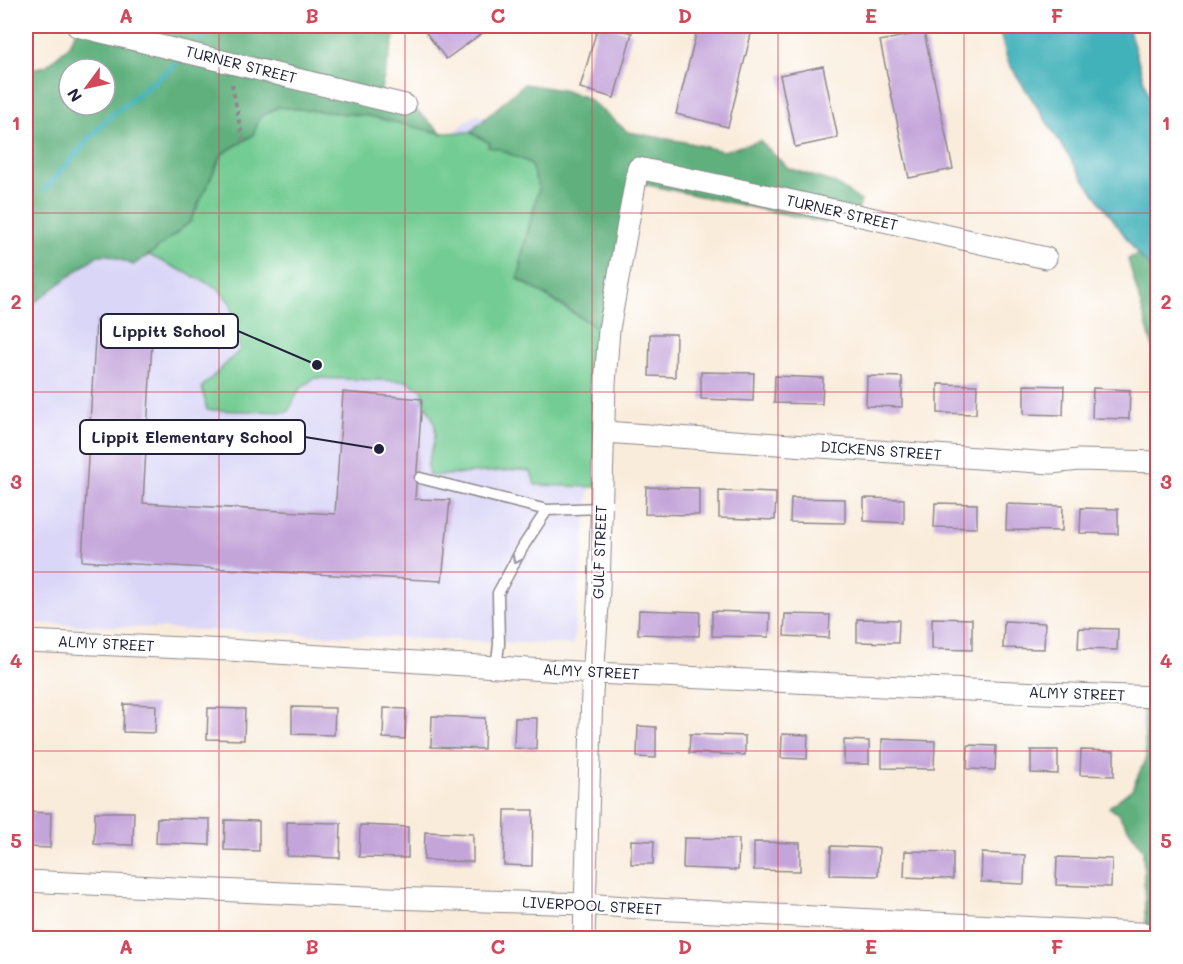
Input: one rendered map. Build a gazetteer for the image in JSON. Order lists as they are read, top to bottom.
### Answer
{
  "streets": {
    "street": [
      "TURNER STREET",
      "DICKENS STREET",
      "GULF STREET",
      "ALMY STREET",
      "LIVERPOOL STREET"
    ]
  },
  "crossings": [
    ["TURNER STREET", "GULF STREET"],
    ["DICKENS STREET", "GULF STREET"],
    ["GULF STREET", "ALMY STREET"],
    ["GULF STREET", "LIVERPOOL STREET"]
  ],
  "places": ["Lippitt School", "Lippit Elementary School"],
  "north": "bottom left",
  "grid": {
    "columns": [
      "A",
      "B",
      "C",
      "D",
      "E",
      "F"
    ],
    "rows": [
      "1",
      "2",
      "3",
      "4",
      "5"
    ]
  }
}
